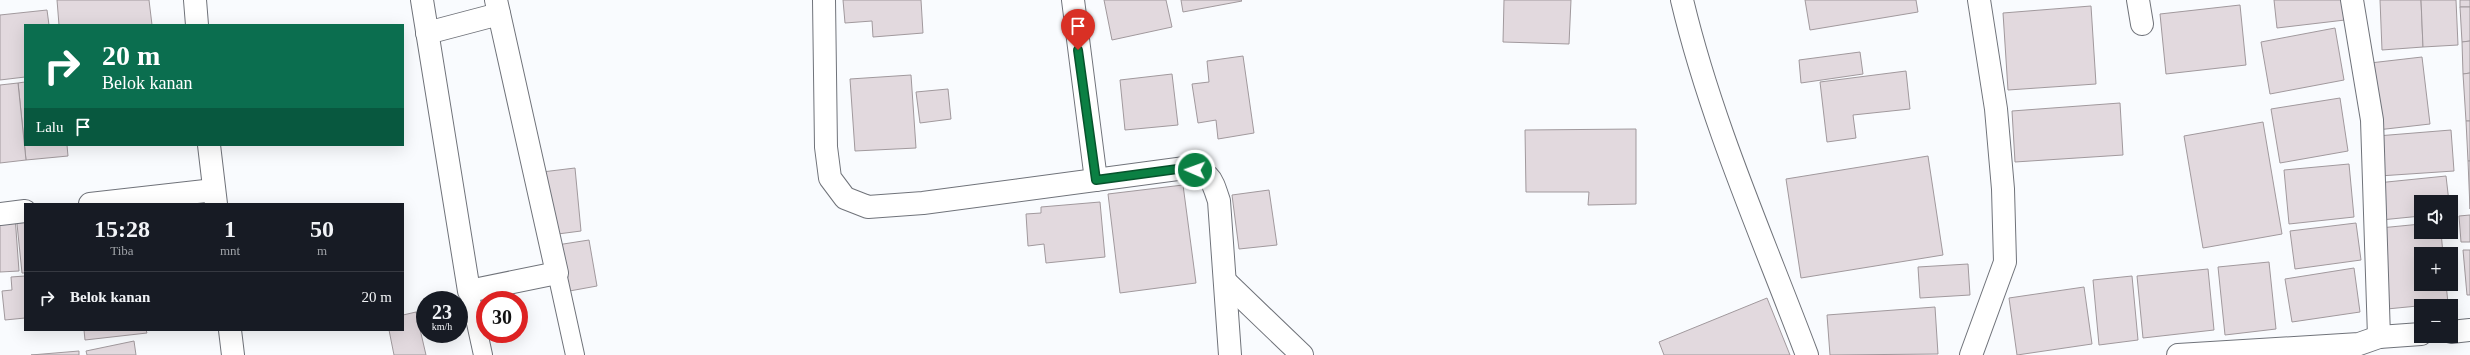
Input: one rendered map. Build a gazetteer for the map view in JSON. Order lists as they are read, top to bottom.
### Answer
{
  "page": {
    "turn": ["20 m", "Belok kanan"],
    "then": "Lalu",
    "map_buttons": ["+", "−"],
    "eta": [
      "15:28",
      "Tiba",
      "1",
      "mnt",
      "50",
      "m"
    ],
    "list": [
      {
        "name": "Belok kanan",
        "value": "20 m"
      }
    ],
    "speed": "23 km/h",
    "limit": "30"
  }
}
